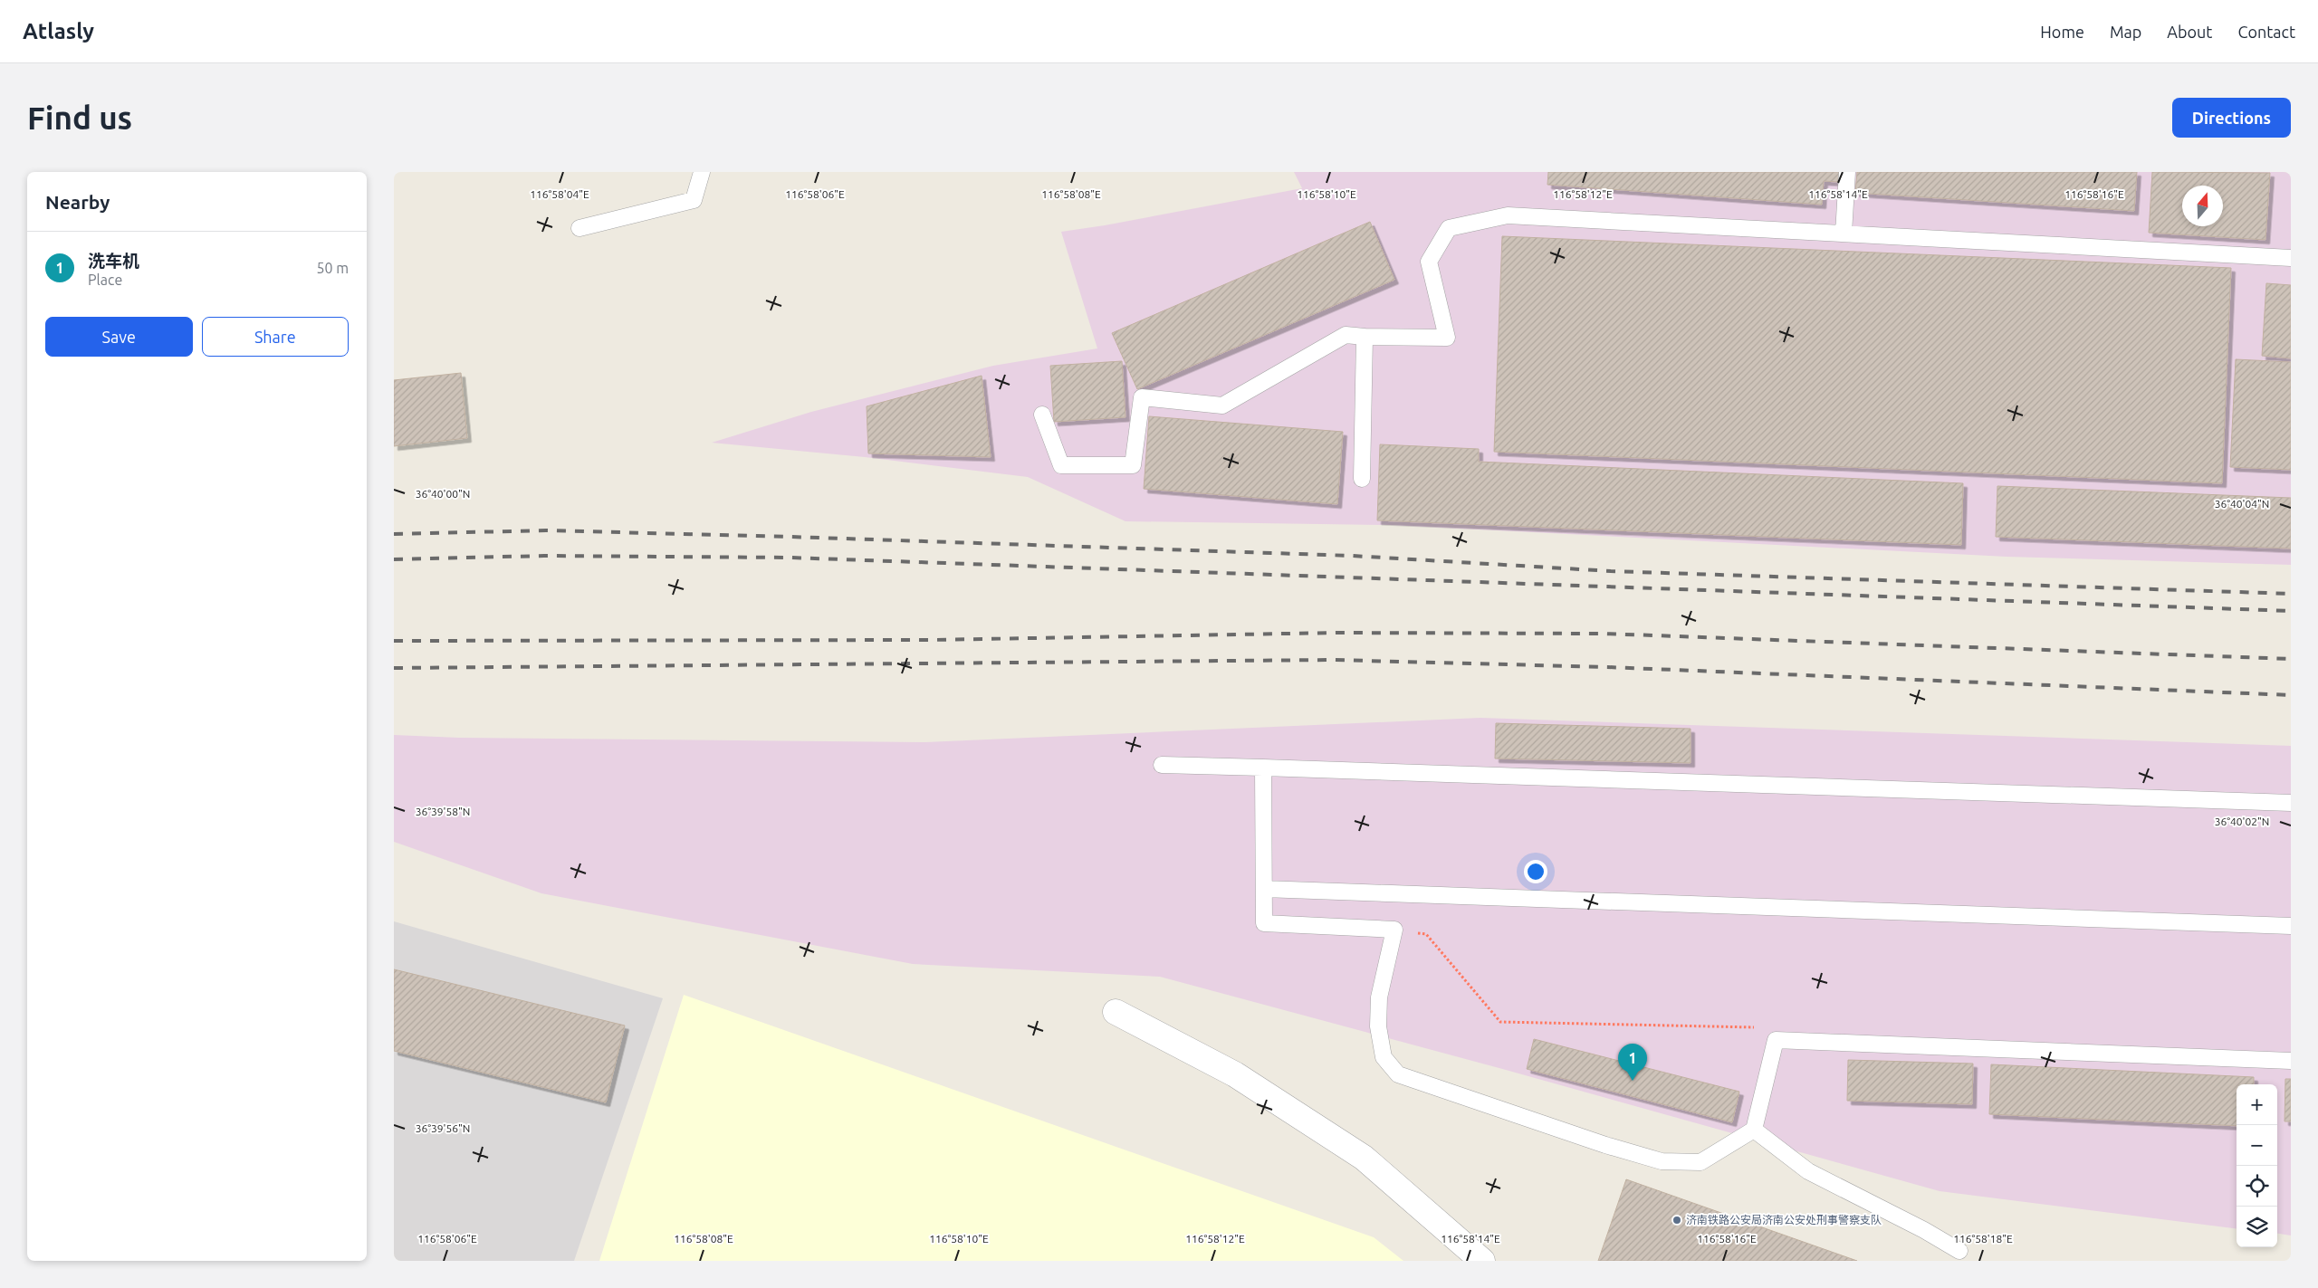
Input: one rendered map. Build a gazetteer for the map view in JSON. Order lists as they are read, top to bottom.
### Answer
{
  "places": ["济南铁路公安局济南公安处刑事警察支队"],
  "north": "top",
  "page": {
    "header": "Atlasly",
    "nav": [
      "Home",
      "Map",
      "About",
      "Contact"
    ],
    "buttons": [
      "Directions",
      ["Save", "Share"]
    ],
    "title": "Find us",
    "heading": "Nearby",
    "list": [
      {
        "mark": "1",
        "name": "洗车机",
        "note": "Place",
        "value": "50 m"
      }
    ],
    "pins": "1",
    "map_buttons": ["+", "−"]
  },
  "coordinates": [
    "116°58'04\"E",
    "116°58'06\"E",
    "116°58'08\"E",
    "116°58'10\"E",
    "116°58'12\"E",
    "116°58'14\"E",
    "116°58'16\"E",
    "36°40'00\"N",
    "36°40'04\"N",
    "36°39'58\"N",
    "36°40'02\"N",
    "36°39'56\"N",
    "116°58'18\"E"
  ]
}
